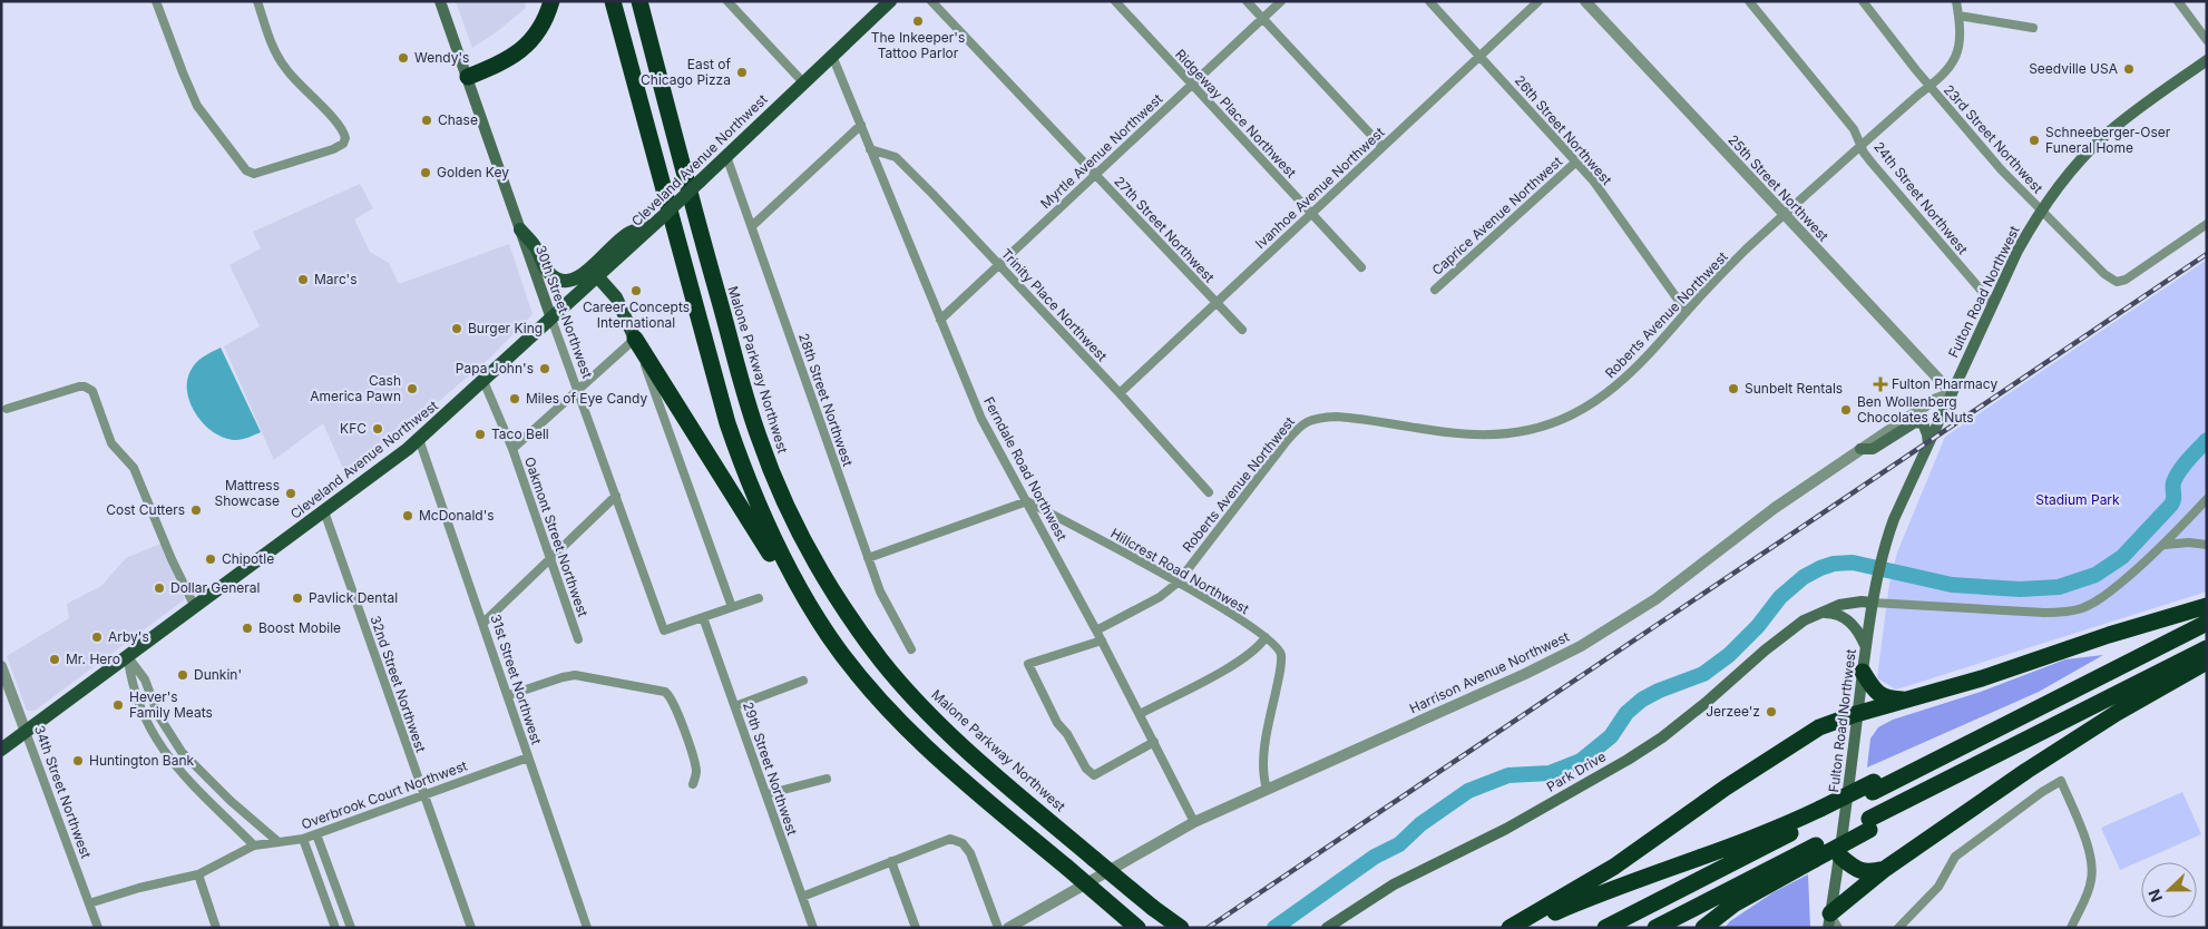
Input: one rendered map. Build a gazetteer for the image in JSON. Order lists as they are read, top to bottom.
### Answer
{
  "streets": {
    "highway": ["Malone Parkway Northwest"],
    "main road": [
      "Cleveland Avenue Northwest",
      "Fulton Road Northwest",
      "30th Street Northwest",
      "Park Drive"
    ],
    "street": [
      "Ridgeway Place Northwest",
      "26th Street Northwest",
      "23rd Street Northwest",
      "Myrtle Avenue Northwest",
      "Ivanhoe Avenue Northwest",
      "25th Street Northwest",
      "24th Street Northwest",
      "Caprice Avenue Northwest",
      "27th Street Northwest",
      "Trinity Place Northwest",
      "Roberts Avenue Northwest",
      "28th Street Northwest",
      "Ferndale Road Northwest",
      "Oakmont Street Northwest",
      "Hillcrest Road Northwest",
      "Harrison Avenue Northwest",
      "31st Street Northwest",
      "32nd Street Northwest",
      "29th Street Northwest",
      "34th Street Northwest",
      "Overbrook Court Northwest"
    ]
  },
  "crossings": [
    ["Ridgeway Place Northwest", "Myrtle Avenue Northwest"],
    ["Ridgeway Place Northwest", "Ivanhoe Avenue Northwest"],
    ["26th Street Northwest", "Ivanhoe Avenue Northwest"],
    ["26th Street Northwest", "Caprice Avenue Northwest"],
    ["26th Street Northwest", "Roberts Avenue Northwest"],
    ["23rd Street Northwest", "Fulton Road Northwest"],
    ["23rd Street Northwest", "Roberts Avenue Northwest"],
    ["Myrtle Avenue Northwest", "27th Street Northwest"],
    ["Myrtle Avenue Northwest", "Trinity Place Northwest"],
    ["Myrtle Avenue Northwest", "Ferndale Road Northwest"],
    ["Cleveland Avenue Northwest", "30th Street Northwest"],
    ["Cleveland Avenue Northwest", "28th Street Northwest"],
    ["Cleveland Avenue Northwest", "Ferndale Road Northwest"],
    ["Cleveland Avenue Northwest", "Oakmont Street Northwest"],
    ["Cleveland Avenue Northwest", "31st Street Northwest"],
    ["Cleveland Avenue Northwest", "32nd Street Northwest"],
    ["Cleveland Avenue Northwest", "34th Street Northwest"],
    ["Ivanhoe Avenue Northwest", "27th Street Northwest"],
    ["Ivanhoe Avenue Northwest", "Trinity Place Northwest"],
    ["25th Street Northwest", "Fulton Road Northwest"],
    ["25th Street Northwest", "Roberts Avenue Northwest"],
    ["25th Street Northwest", "Harrison Avenue Northwest"],
    ["24th Street Northwest", "Fulton Road Northwest"],
    ["24th Street Northwest", "Roberts Avenue Northwest"],
    ["Fulton Road Northwest", "Harrison Avenue Northwest"],
    ["Fulton Road Northwest", "Park Drive"],
    ["Trinity Place Northwest", "Ferndale Road Northwest"],
    ["30th Street Northwest", "29th Street Northwest"],
    ["Roberts Avenue Northwest", "Ferndale Road Northwest"],
    ["Roberts Avenue Northwest", "Hillcrest Road Northwest"],
    ["Ferndale Road Northwest", "Hillcrest Road Northwest"],
    ["Ferndale Road Northwest", "Harrison Avenue Northwest"],
    ["Hillcrest Road Northwest", "Harrison Avenue Northwest"],
    ["31st Street Northwest", "Overbrook Court Northwest"],
    ["32nd Street Northwest", "Overbrook Court Northwest"],
    ["34th Street Northwest", "Overbrook Court Northwest"]
  ],
  "parks": ["Stadium Park"],
  "places": {
    "other": [
      "The Inkeeper's Tattoo Parlor",
      "Wendy's",
      "Seedville USA",
      "East of Chicago Pizza",
      "Chase",
      "Schneeberger-Oser Funeral Home",
      "Golden Key",
      "Marc's",
      "Career Concepts International",
      "Burger King",
      "Papa John's",
      "Cash America Pawn",
      "Sunbelt Rentals",
      "Miles of Eye Candy",
      "Ben Wollenberg Chocolates & Nuts",
      "KFC",
      "Taco Bell",
      "Mattress Showcase",
      "Cost Cutters",
      "McDonald's",
      "Chipotle",
      "Dollar General",
      "Pavlick Dental",
      "Boost Mobile",
      "Arby's",
      "Mr. Hero",
      "Dunkin'",
      "Hever's Family Meats",
      "Jerzee'z",
      "Huntington Bank"
    ],
    "health": ["Fulton Pharmacy"]
  },
  "north": "left"
}
